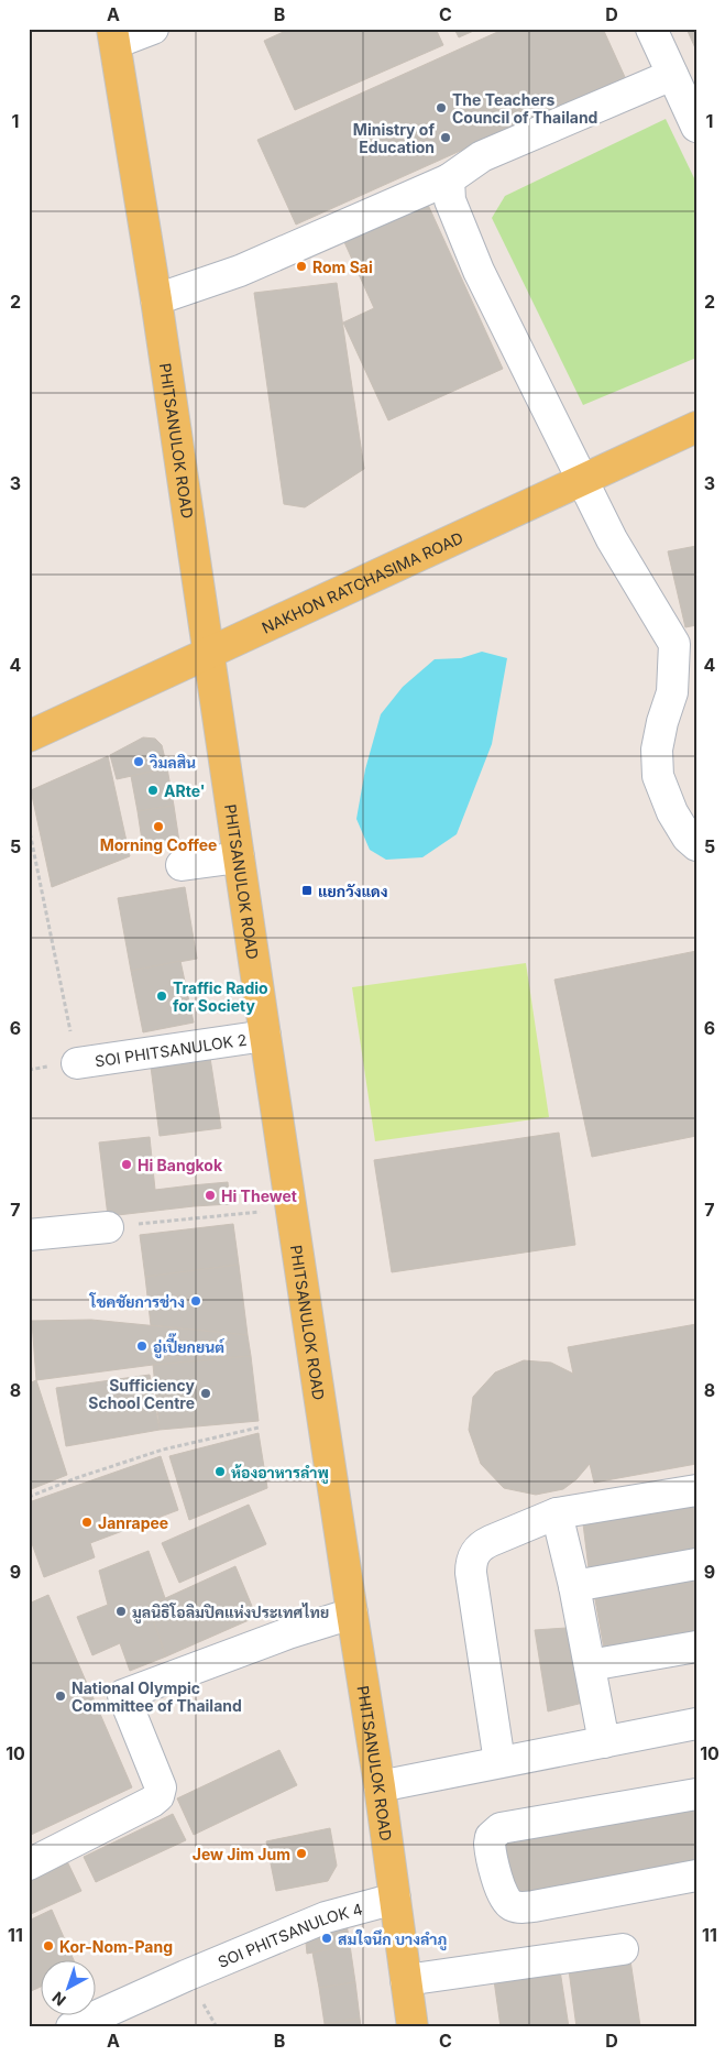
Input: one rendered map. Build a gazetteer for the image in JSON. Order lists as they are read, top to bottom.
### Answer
{
  "streets": {
    "main road": ["PHITSANULOK ROAD", "NAKHON RATCHASIMA ROAD"],
    "street": ["SOI PHITSANULOK 2", "SOI PHITSANULOK 4"]
  },
  "crossings": [
    ["PHITSANULOK ROAD", "NAKHON RATCHASIMA ROAD"],
    ["PHITSANULOK ROAD", "SOI PHITSANULOK 2"],
    ["PHITSANULOK ROAD", "SOI PHITSANULOK 4"]
  ],
  "places": {
    "other": [
      "The Teachers Council of Thailand",
      "Ministry of Education",
      "Rom Sai",
      "วิมลสิน",
      "ARte'",
      "Morning Coffee",
      "Traffic Radio for Society",
      "Hi Bangkok",
      "Hi Thewet",
      "โชคชัยการช่าง",
      "อู่เปี๊ยกยนต์",
      "Sufficiency School Centre",
      "ห้องอาหารลำพู",
      "Janrapee",
      "มูลนิธิโอลิมปิคแห่งประเทศไทย",
      "National Olympic Committee of Thailand",
      "Jew Jim Jum",
      "สมใจนึก บางลำภู",
      "Kor-Nom-Pang"
    ],
    "transit": ["แยกวังแดง"]
  },
  "north": "bottom left",
  "grid": {
    "columns": [
      "A",
      "B",
      "C",
      "D"
    ],
    "rows": [
      "1",
      "2",
      "3",
      "4",
      "5",
      "6",
      "7",
      "8",
      "9",
      "10",
      "11"
    ]
  }
}
